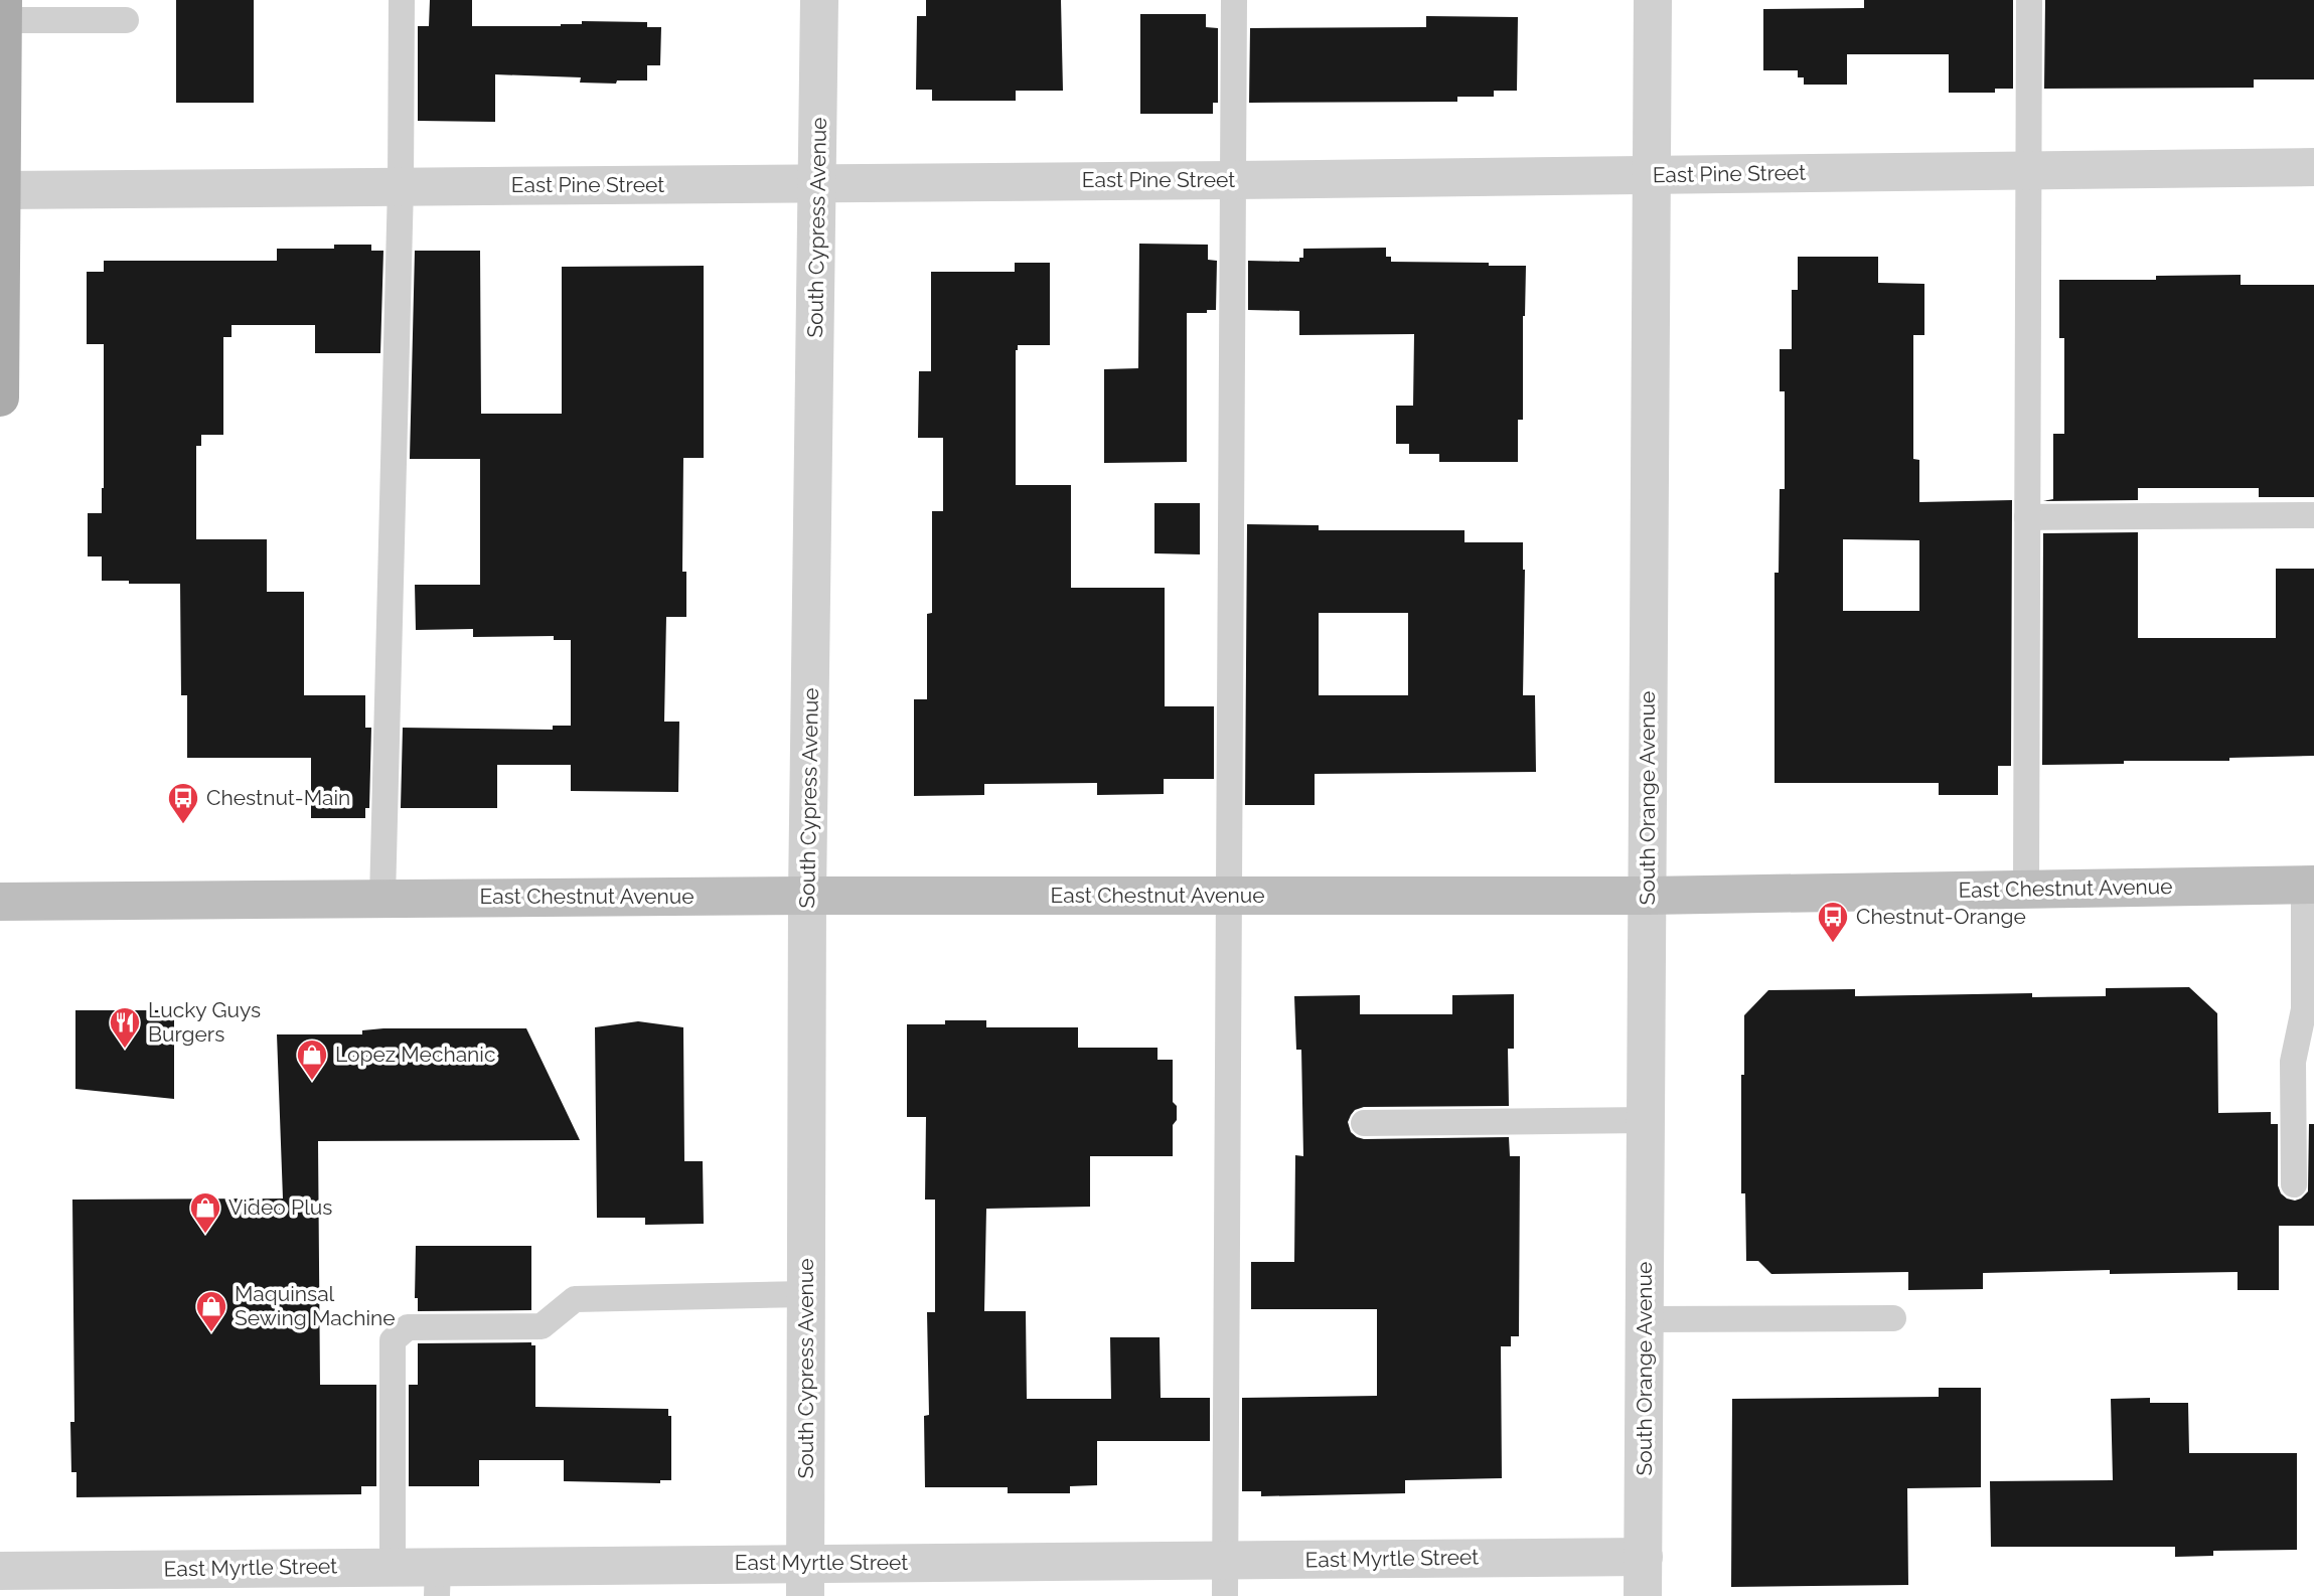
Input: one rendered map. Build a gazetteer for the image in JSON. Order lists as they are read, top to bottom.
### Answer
{
  "streets": {
    "street": [
      "East Pine Street",
      "South Cypress Avenue",
      "South Orange Avenue",
      "East Chestnut Avenue",
      "East Myrtle Street"
    ]
  },
  "crossings": [
    ["East Pine Street", "South Cypress Avenue"],
    ["East Pine Street", "South Orange Avenue"],
    ["South Cypress Avenue", "East Chestnut Avenue"],
    ["South Cypress Avenue", "East Myrtle Street"],
    ["South Orange Avenue", "East Chestnut Avenue"],
    ["South Orange Avenue", "East Myrtle Street"]
  ],
  "places": {
    "bus stop": ["Chestnut-Main", "Chestnut-Orange"],
    "restaurant": ["Lucky Guys Burgers"],
    "shop": ["Lopez Mechanic", "Video Plus", "Maquinsal Sewing Machine"]
  }
}
